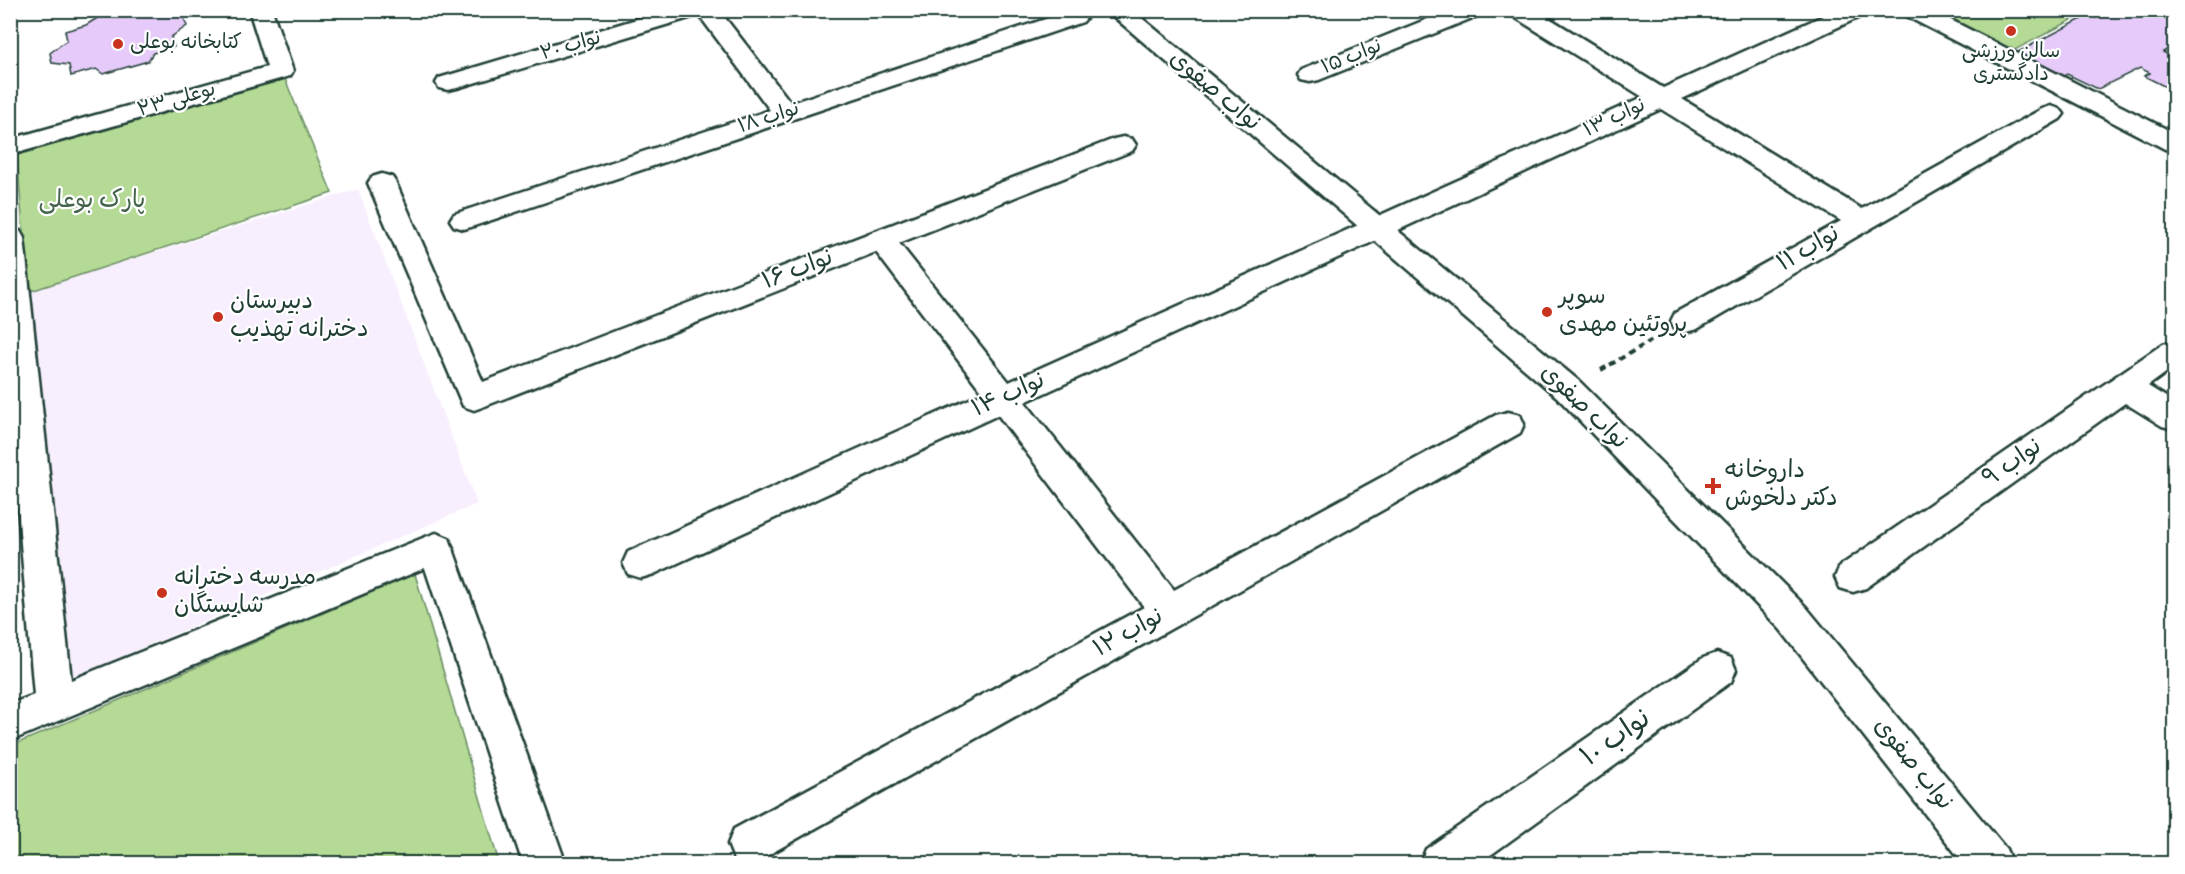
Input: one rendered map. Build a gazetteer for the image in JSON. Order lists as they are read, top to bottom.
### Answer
{
  "streets": {
    "street": [
      "نواب ۲۰",
      "نواب ۱۵",
      "نواب صفوی",
      "بوعلی ۲۳",
      "نواب ۱۸",
      "نواب ۱۳",
      "نواب ۱۱",
      "نواب ۱۶",
      "نواب ۱۴",
      "نواب ۹",
      "نواب ۱۲",
      "نواب ۱۰"
    ]
  },
  "crossings": [
    ["نواب صفوی", "نواب ۱۳"],
    ["نواب صفوی", "نواب ۱۴"],
    ["نواب ۱۳", "نواب ۱۴"]
  ],
  "parks": ["پارک بوعلی"],
  "places": {
    "other": [
      "سالن ورزشی دادگستری",
      "کتابخانه بوعلی",
      "سوپر پروتئین مهدی",
      "دبیرستان دخترانه تهذیب",
      "مدرسه دخترانه شایستگان"
    ],
    "health": ["داروخانه دکتر دلخوش"]
  }
}
